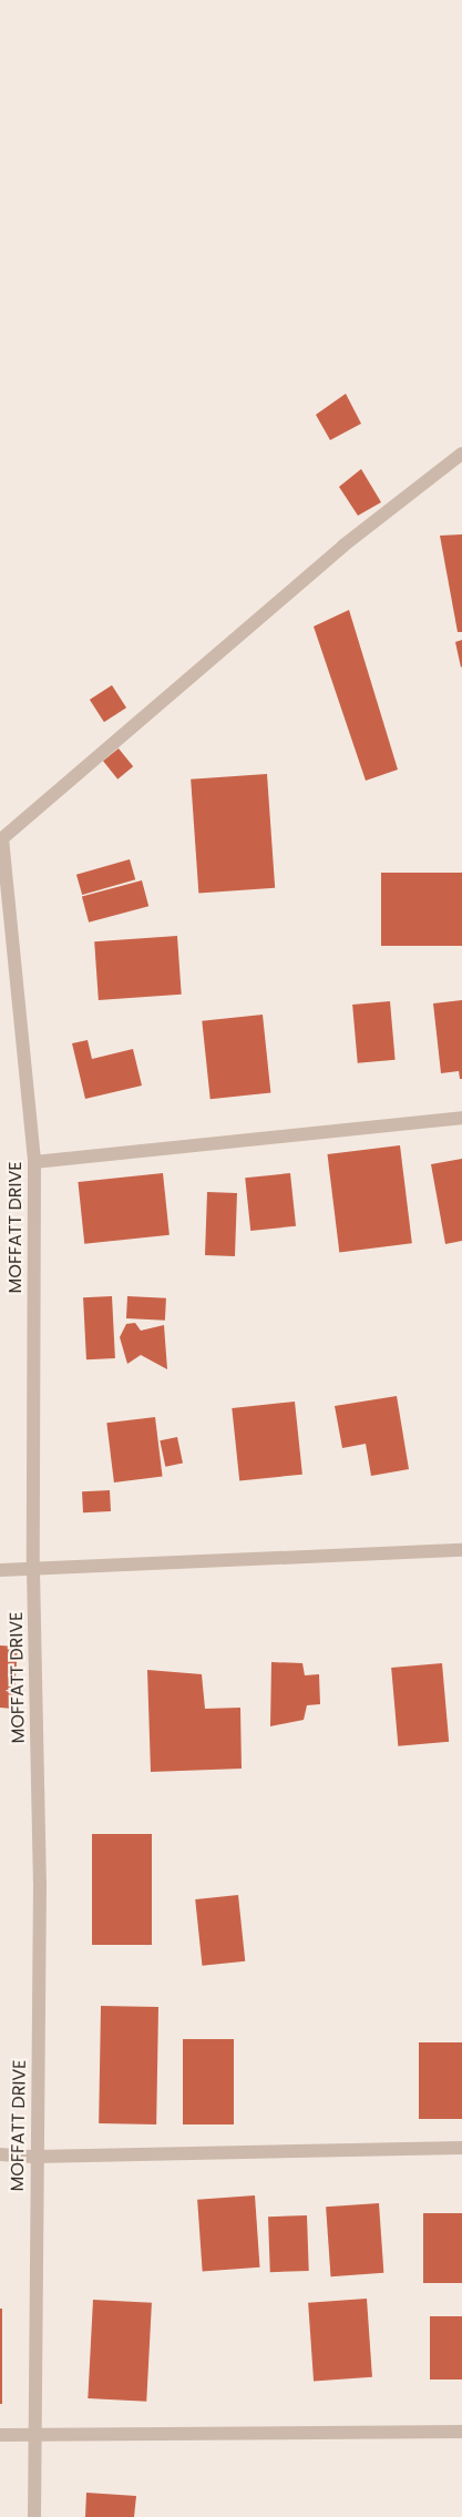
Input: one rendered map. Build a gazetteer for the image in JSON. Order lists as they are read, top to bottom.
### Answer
{
  "streets": {
    "street": ["MOFFATT DRIVE"]
  }
}
